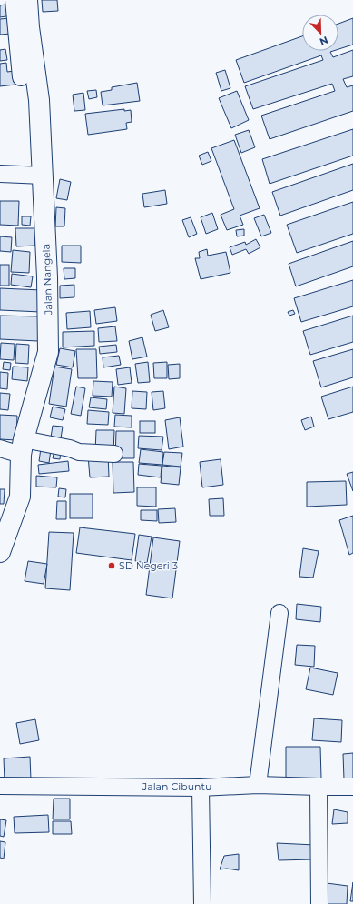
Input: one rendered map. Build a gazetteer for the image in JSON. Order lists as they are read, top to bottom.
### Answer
{
  "streets": {
    "main road": ["Jalan Nangela"],
    "street": ["Jalan Cibuntu"]
  },
  "places": ["SD Negeri 3"],
  "north": "bottom right"
}
